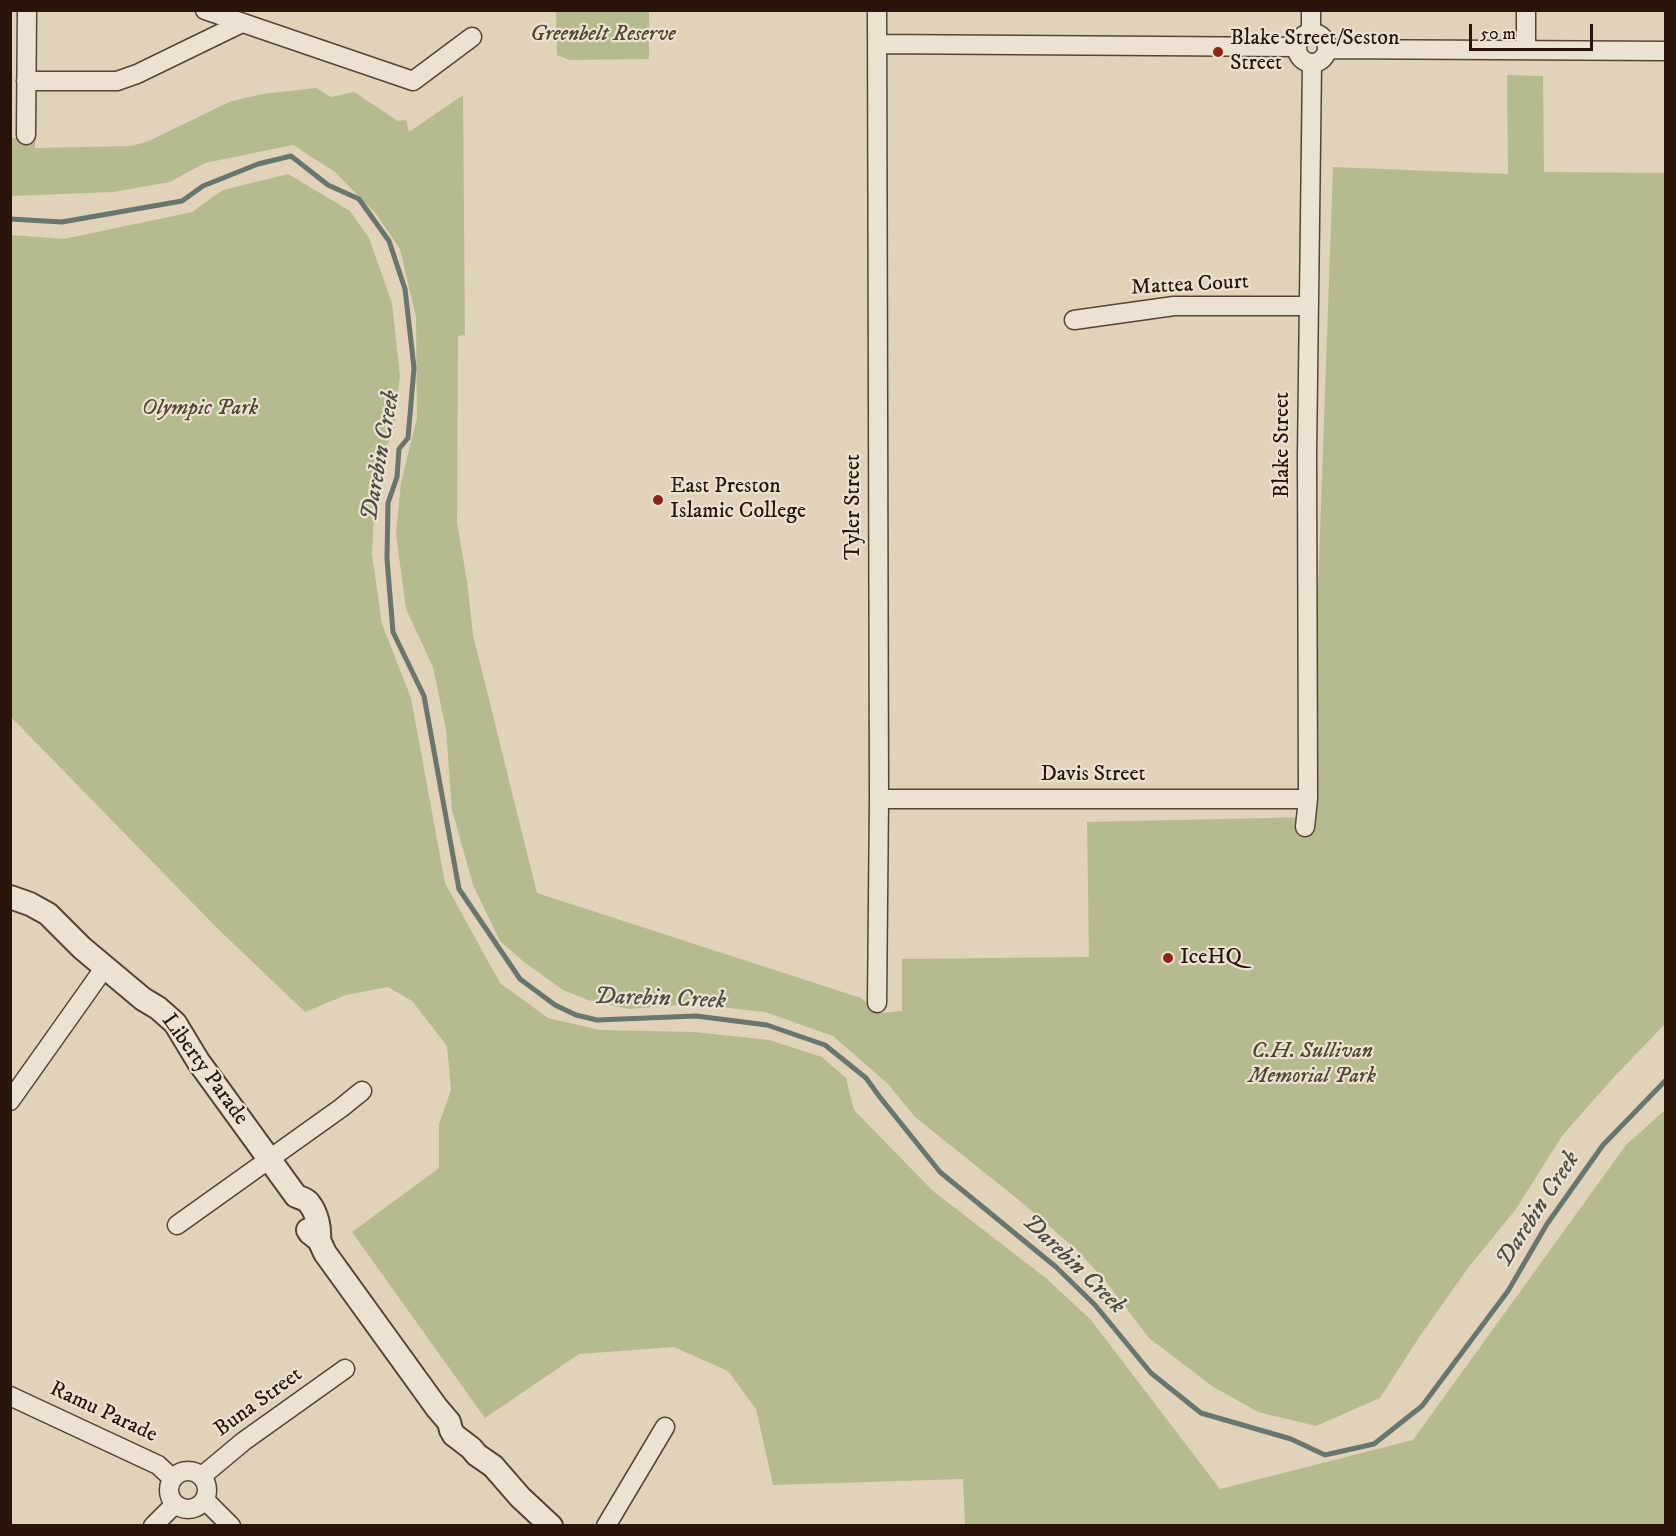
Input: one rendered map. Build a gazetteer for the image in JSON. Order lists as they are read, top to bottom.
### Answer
{
  "streets": {
    "street": [
      "Mattea Court",
      "Blake Street",
      "Tyler Street",
      "Davis Street",
      "Liberty Parade",
      "Buna Street",
      "Ramu Parade"
    ]
  },
  "crossings": [
    ["Mattea Court", "Blake Street"],
    ["Blake Street", "Davis Street"],
    ["Tyler Street", "Davis Street"],
    ["Buna Street", "Ramu Parade"]
  ],
  "water": ["Darebin Creek"],
  "parks": ["Greenbelt Reserve", "Olympic Park", "C.H. Sullivan Memorial Park"],
  "places": ["Blake Street/Seston Street", "East Preston Islamic College", "IceHQ"],
  "scale_bar": "50 m"
}
